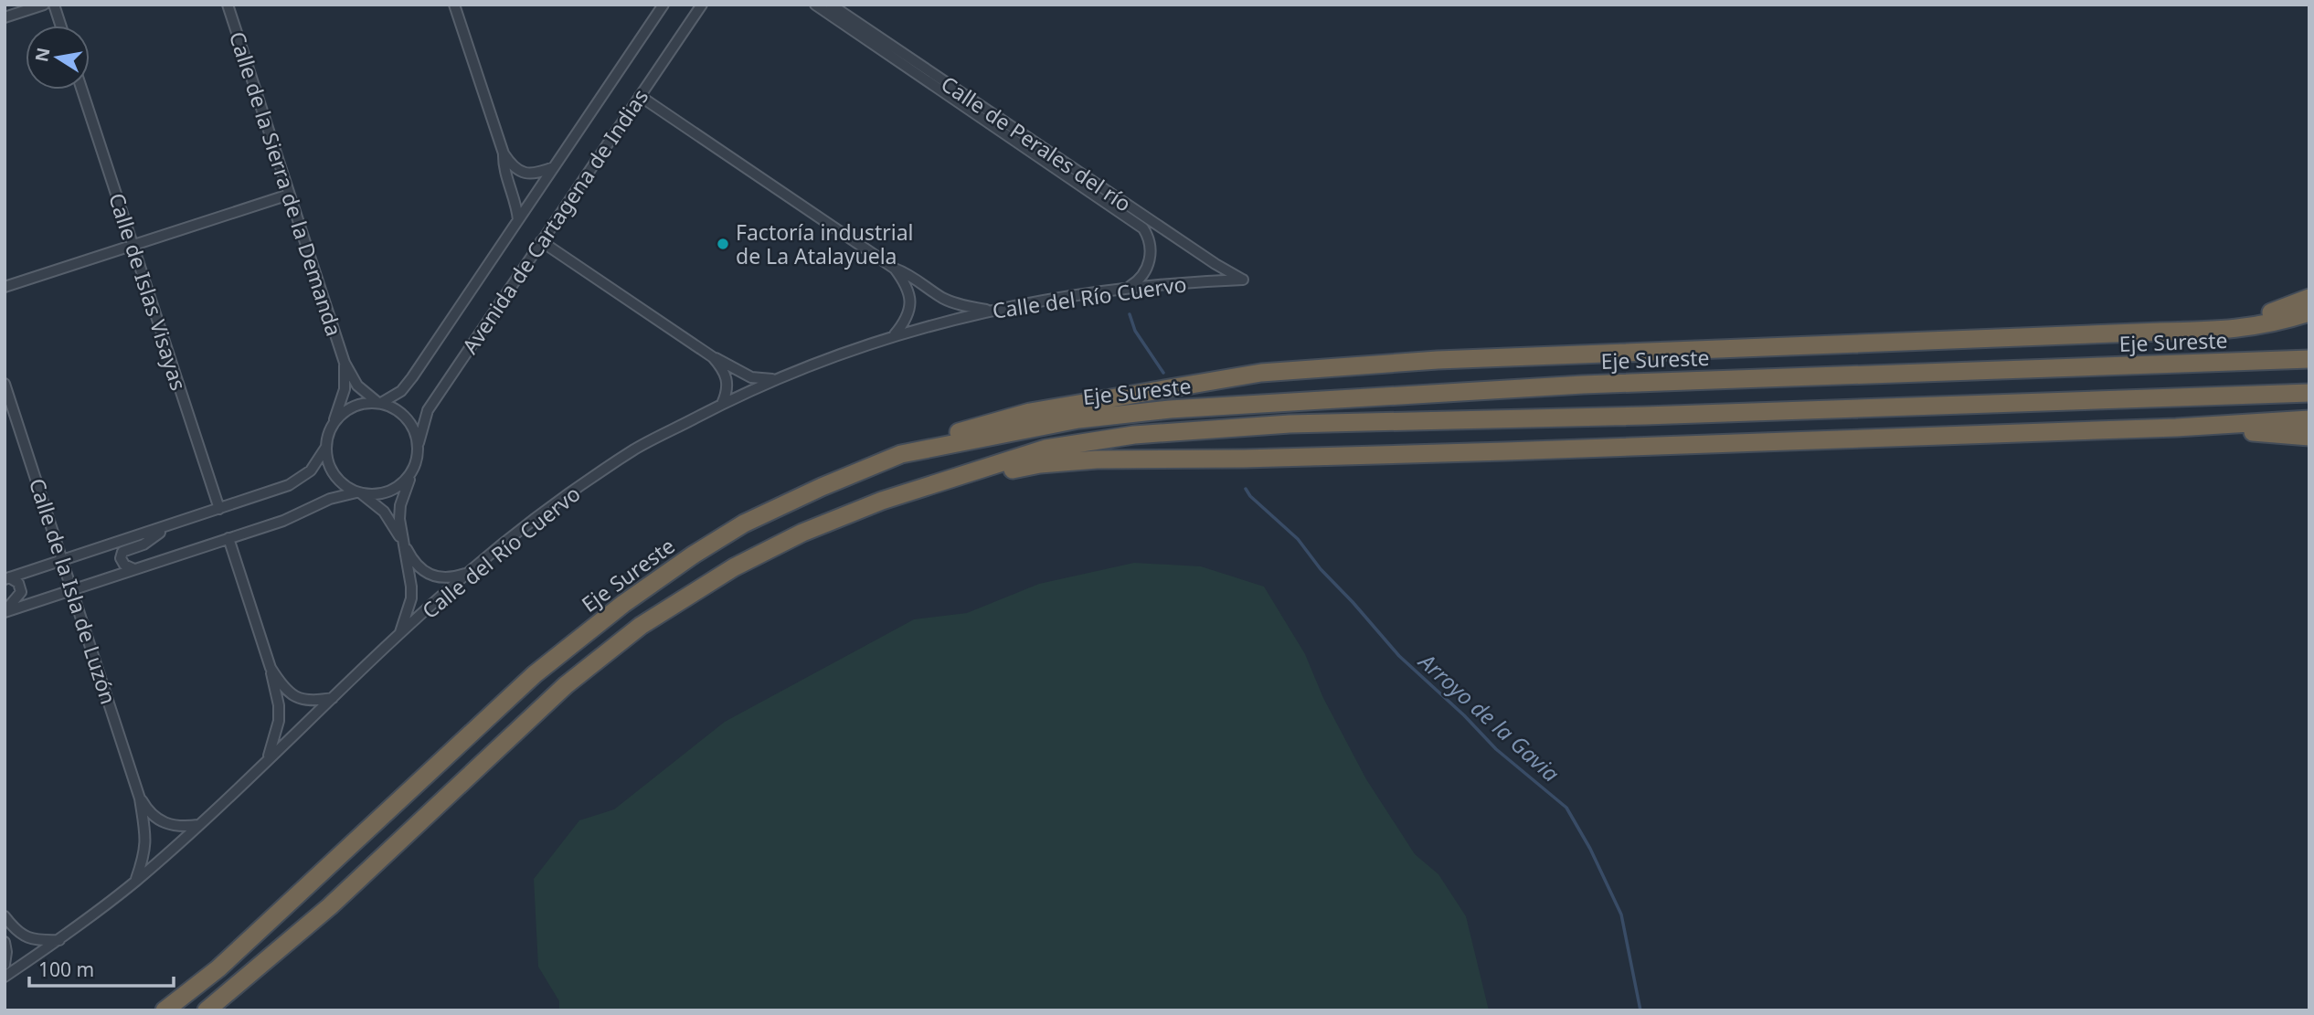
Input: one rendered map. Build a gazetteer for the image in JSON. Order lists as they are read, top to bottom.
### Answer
{
  "streets": {
    "highway": ["Eje Sureste"],
    "street": [
      "Calle de Perales del río",
      "Calle de la Sierra de la Demanda",
      "Avenida de Cartagena de Indias",
      "Calle de Islas Visayas",
      "Calle del Río Cuervo",
      "Calle de la Isla de Luzón"
    ]
  },
  "crossings": [
    ["Calle de Perales del río", "Calle del Río Cuervo"],
    ["Calle de la Sierra de la Demanda", "Avenida de Cartagena de Indias"],
    ["Calle del Río Cuervo", "Calle de la Isla de Luzón"]
  ],
  "water": ["Arroyo de la Gavia"],
  "places": ["Factoría industrial de La Atalayuela"],
  "scale_bar": "100 m",
  "north": "left"
}
